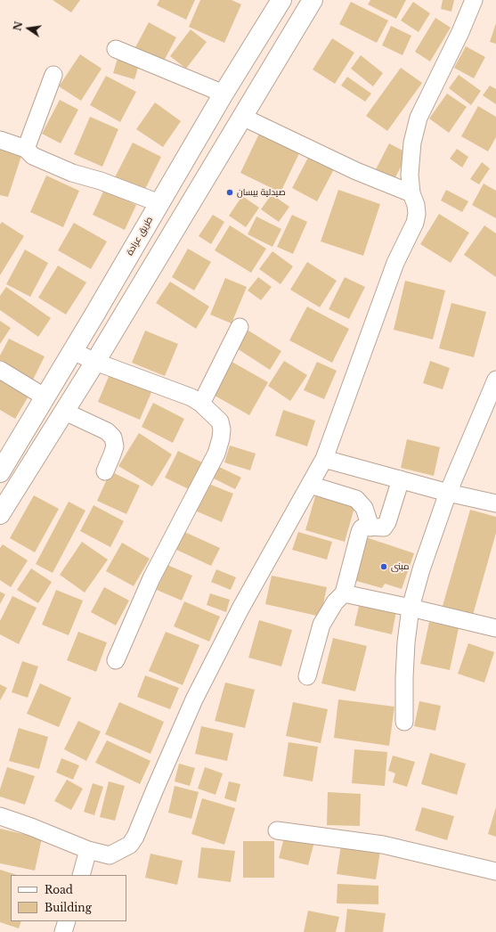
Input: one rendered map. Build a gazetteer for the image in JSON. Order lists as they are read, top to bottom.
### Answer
{
  "streets": {
    "main road": ["طريق عرادة"]
  },
  "places": ["صيدلية بيسان", "مبنى"],
  "legend": ["Road", "Building"],
  "north": "left"
}
